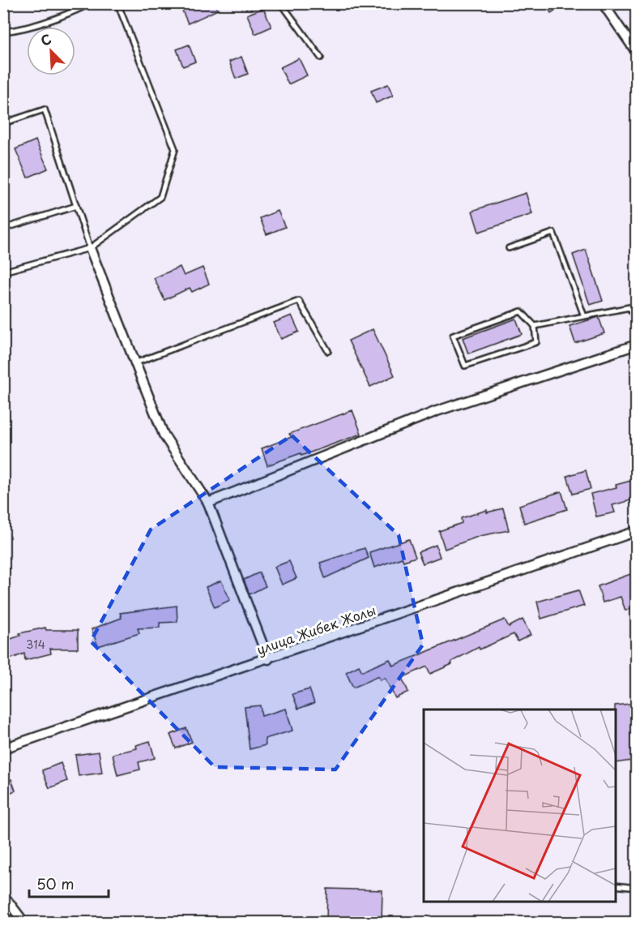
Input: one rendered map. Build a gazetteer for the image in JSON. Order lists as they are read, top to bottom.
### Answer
{
  "streets": {
    "street": ["улица Жибек Жолы"]
  },
  "house_numbers": ["314"],
  "scale_bar": "50 m",
  "north": "top left"
}
